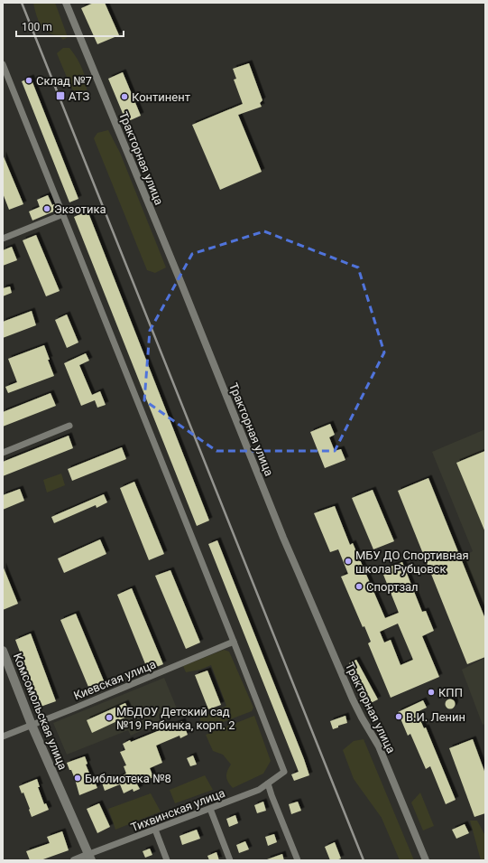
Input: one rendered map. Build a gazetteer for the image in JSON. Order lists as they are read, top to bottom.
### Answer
{
  "streets": {
    "main road": ["Комсомольская улица"],
    "street": ["Тракторная улица", "Киевская улица", "Тихвинская улица"]
  },
  "crossings": [
    ["Киевская улица", "Комсомольская улица"],
    ["Киевская улица", "Тихвинская улица"],
    ["Комсомольская улица", "Тихвинская улица"]
  ],
  "places": {
    "other": [
      "Склад №7",
      "Континент",
      "Экзотика",
      "МБУ ДО Спортивная школа Рубцовск",
      "Спортзал",
      "КПП",
      "В.И. Ленин",
      "МБДОУ Детский сад №19 Рябинка, корп. 2",
      "Библиотека №8"
    ],
    "transit": ["АТЗ"]
  },
  "scale_bar": "100 m"
}
